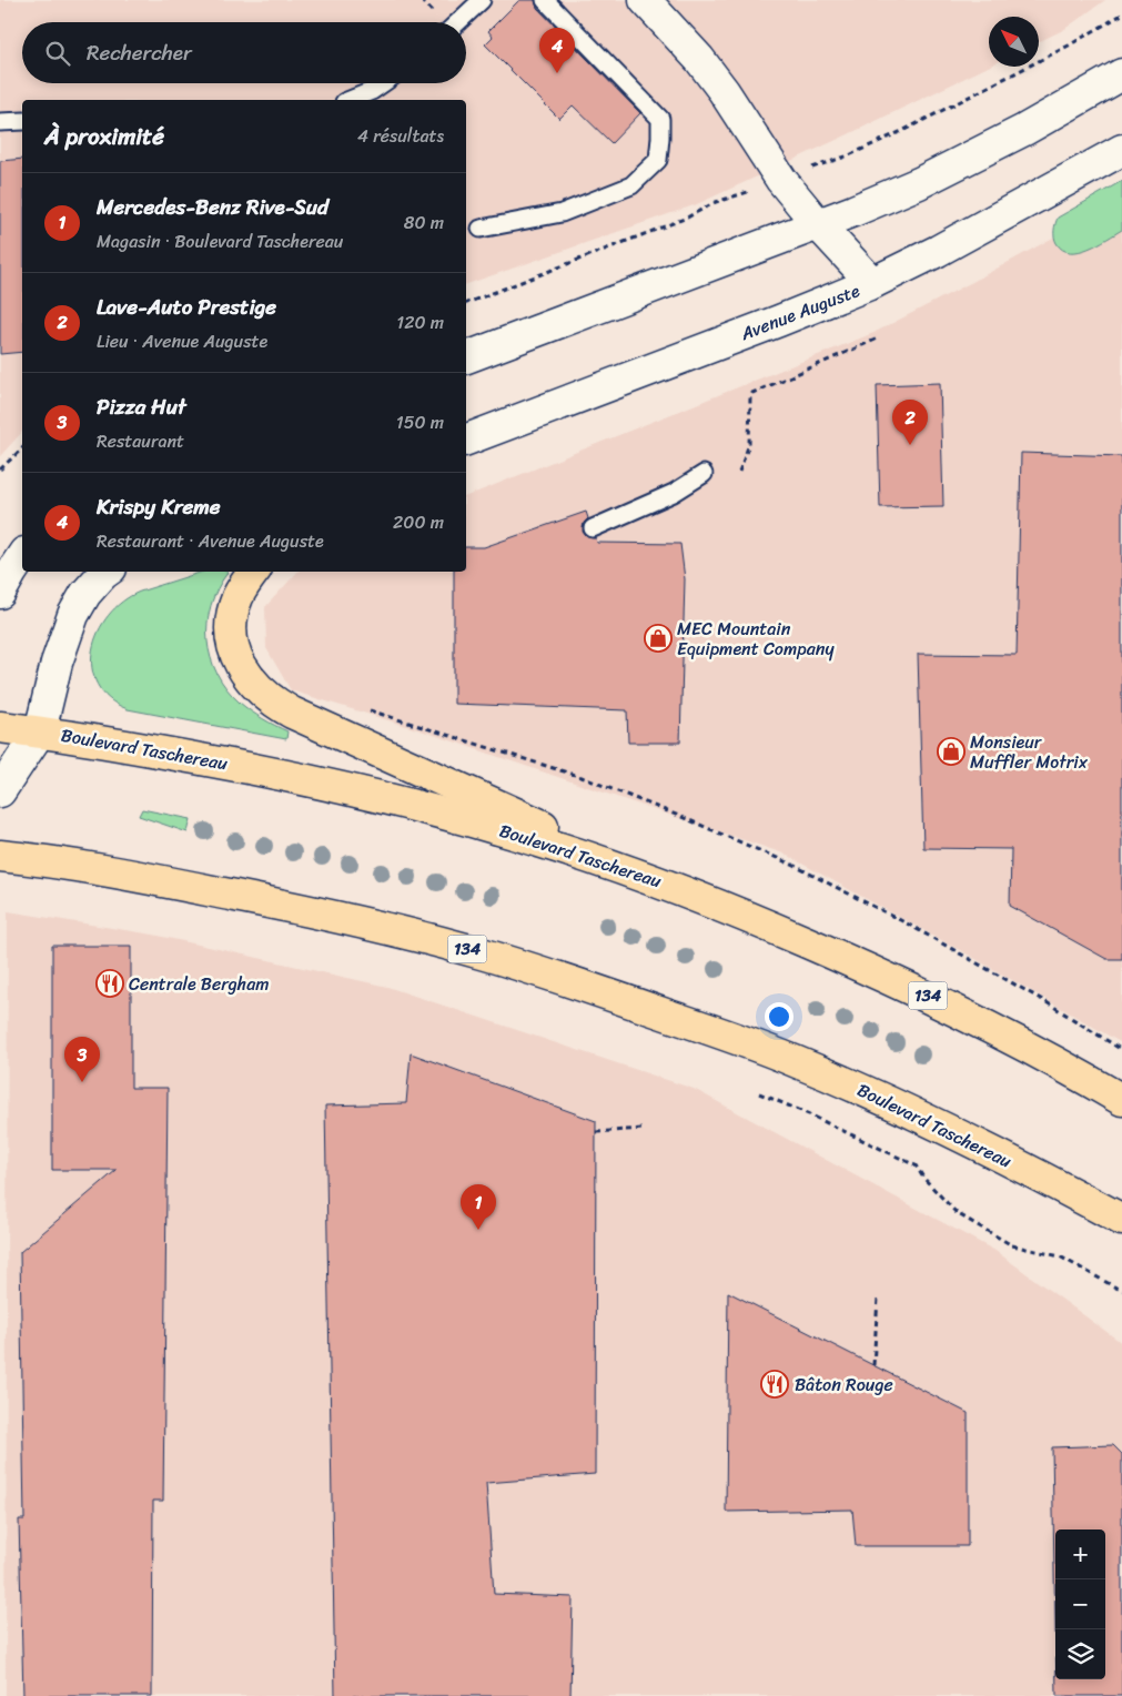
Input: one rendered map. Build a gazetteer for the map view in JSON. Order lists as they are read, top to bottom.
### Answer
{
  "streets": {
    "main road": ["Avenue Auguste", "Boulevard Taschereau", "134"]
  },
  "places": {
    "shop": ["MEC Mountain Equipment Company", "Monsieur Muffler Motrix"],
    "restaurant": ["Centrale Bergham", "Bâton Rouge"]
  },
  "north": "top left",
  "page": {
    "search": "Rechercher",
    "pins": [
      "4",
      "2",
      "3",
      "1"
    ],
    "heading": ["À proximité", "4 résultats"],
    "list": [
      {
        "mark": "1",
        "name": "Mercedes-Benz Rive-Sud",
        "note": "Magasin · Boulevard Taschereau",
        "value": "80 m"
      },
      {
        "mark": "2",
        "name": "Lave-Auto Prestige",
        "note": "Lieu · Avenue Auguste",
        "value": "120 m"
      },
      {
        "mark": "3",
        "name": "Pizza Hut",
        "note": "Restaurant",
        "value": "150 m"
      },
      {
        "mark": "4",
        "name": "Krispy Kreme",
        "note": "Restaurant · Avenue Auguste",
        "value": "200 m"
      }
    ],
    "map_buttons": ["+", "−"]
  }
}
